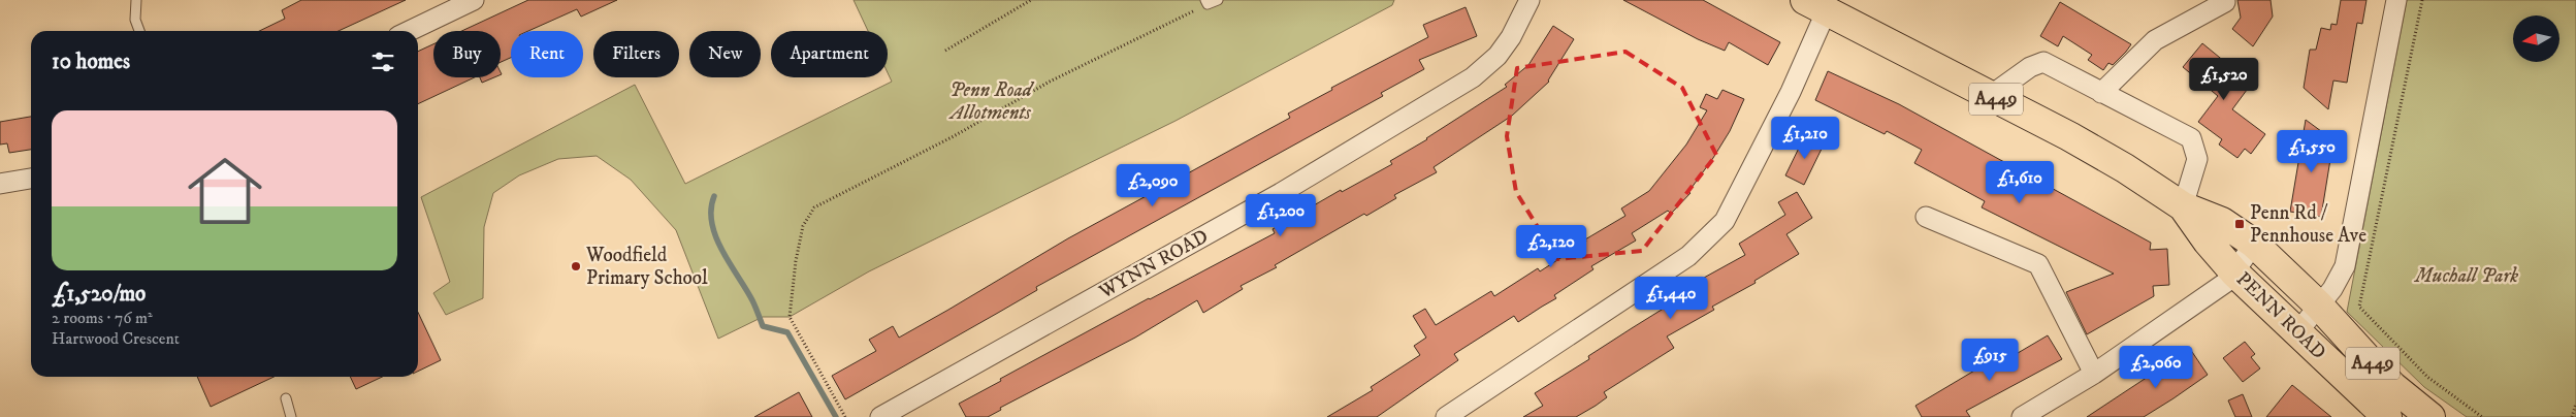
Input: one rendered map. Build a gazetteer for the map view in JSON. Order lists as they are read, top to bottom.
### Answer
{
  "streets": {
    "highway": ["A449", "PENN ROAD"],
    "street": ["WYNN ROAD"]
  },
  "parks": ["Penn Road Allotments", "Muchall Park"],
  "places": {
    "transit": ["Penn Rd / Pennhouse Ave"],
    "other": ["Woodfield Primary School"]
  },
  "north": "left",
  "page": {
    "chip": [
      "Buy",
      "Rent",
      "Filters",
      "New",
      "Apartment"
    ],
    "heading": "10 homes",
    "price": [
      "£1,520",
      "£1,210",
      "£1,550",
      "£1,610",
      "£2,090",
      "£1,200",
      "£2,120",
      "£1,440",
      "£915",
      "£2,060"
    ],
    "list": [
      {
        "name": "£1,520/mo",
        "note": "2 rooms · 76 m² · Hartwood Crescent"
      }
    ]
  }
}
